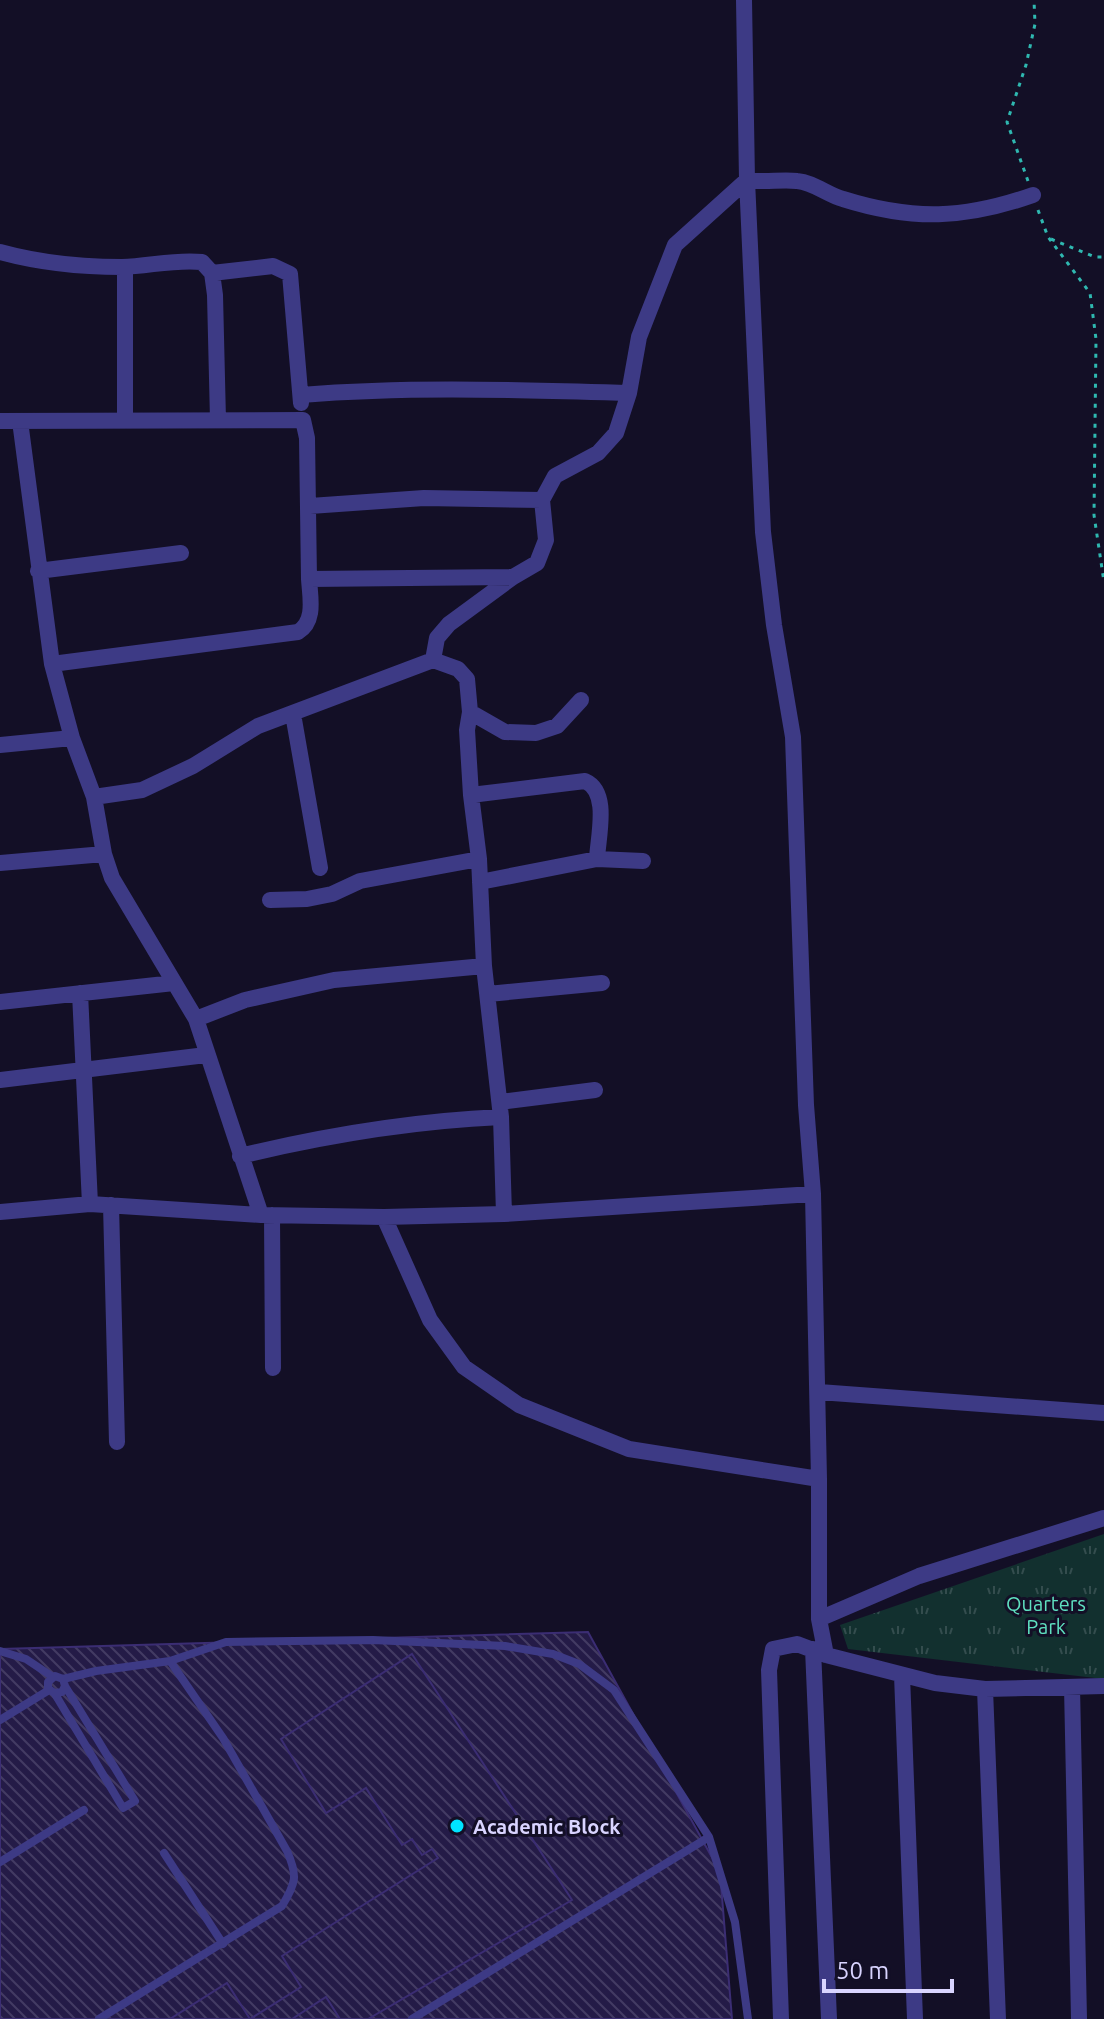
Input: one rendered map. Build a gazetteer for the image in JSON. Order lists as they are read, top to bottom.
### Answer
{
  "parks": ["Quarters Park"],
  "places": ["Academic Block"],
  "scale_bar": "50 m"
}
